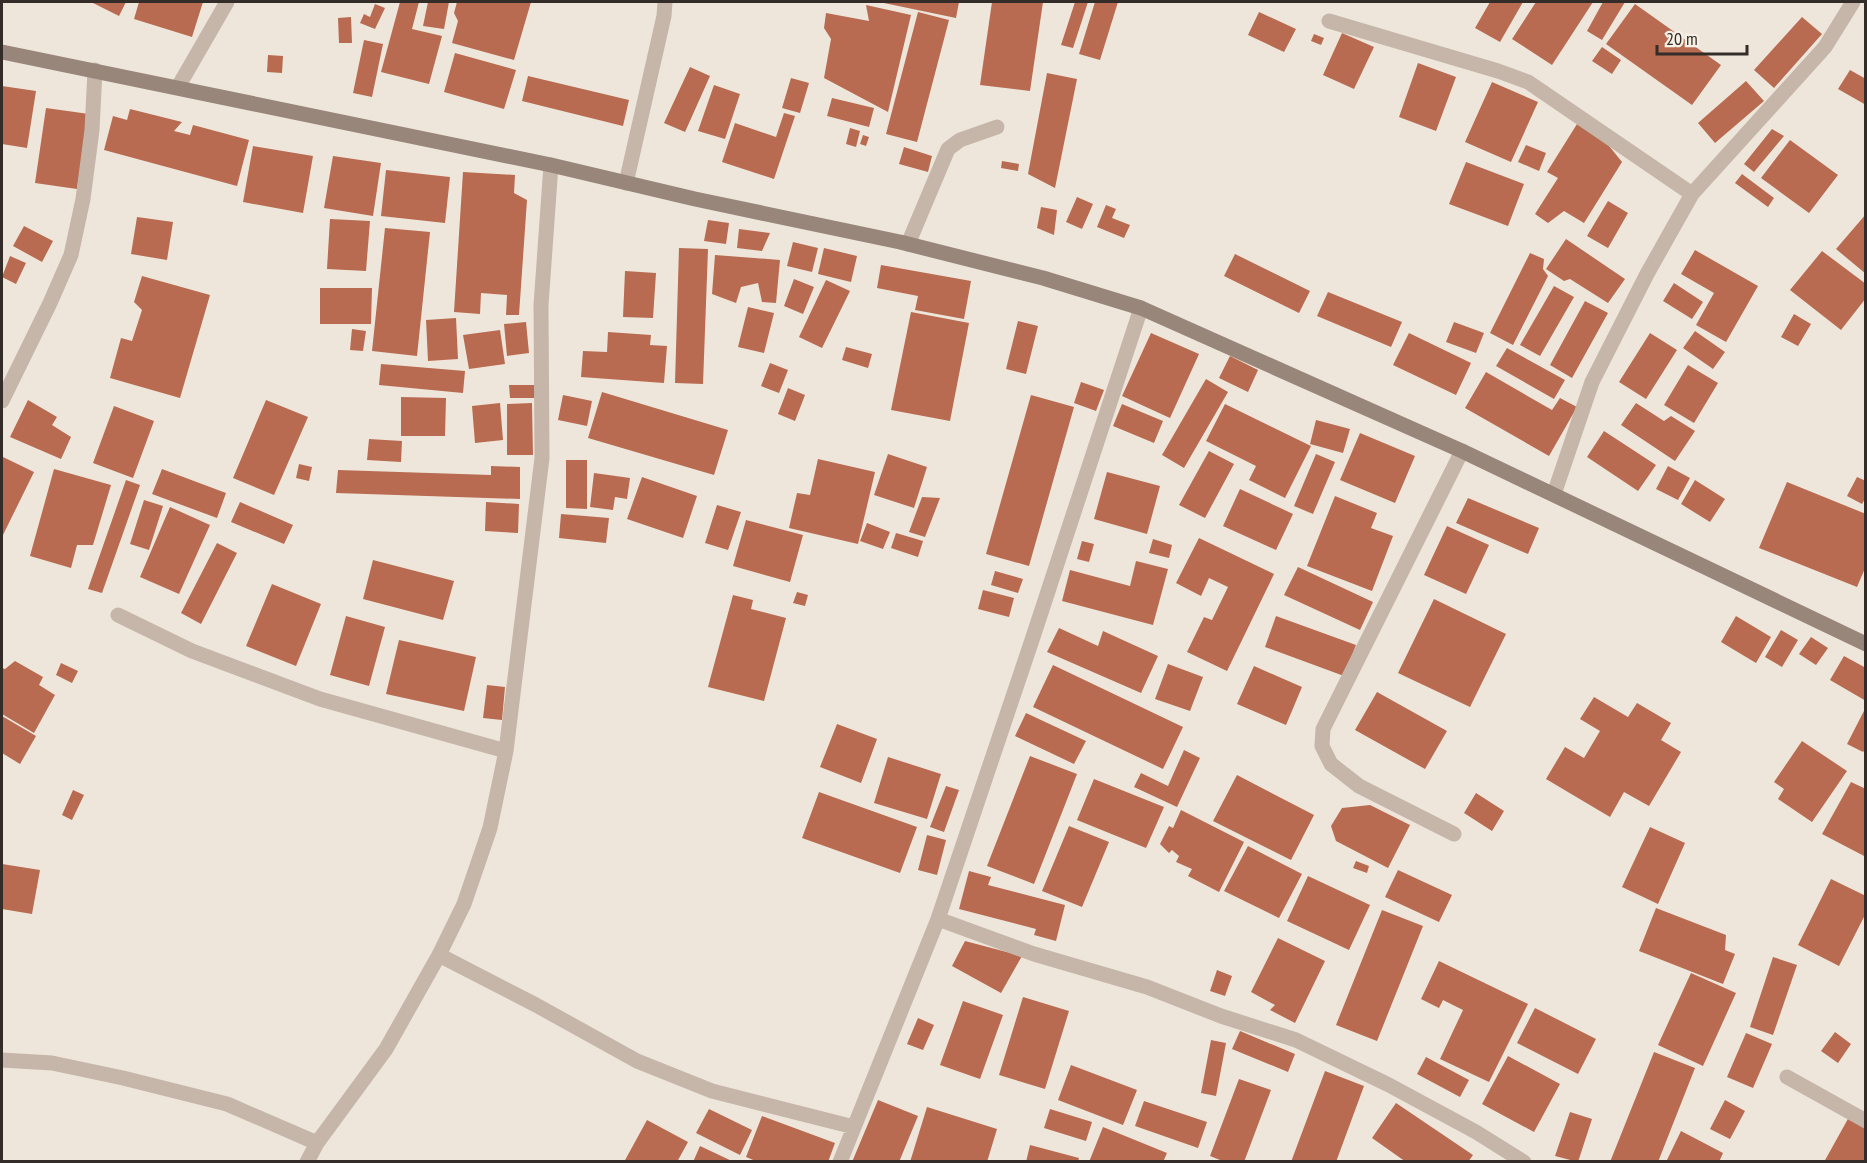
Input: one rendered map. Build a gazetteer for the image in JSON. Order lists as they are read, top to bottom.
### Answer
{
  "scale_bar": "20 m"
}
